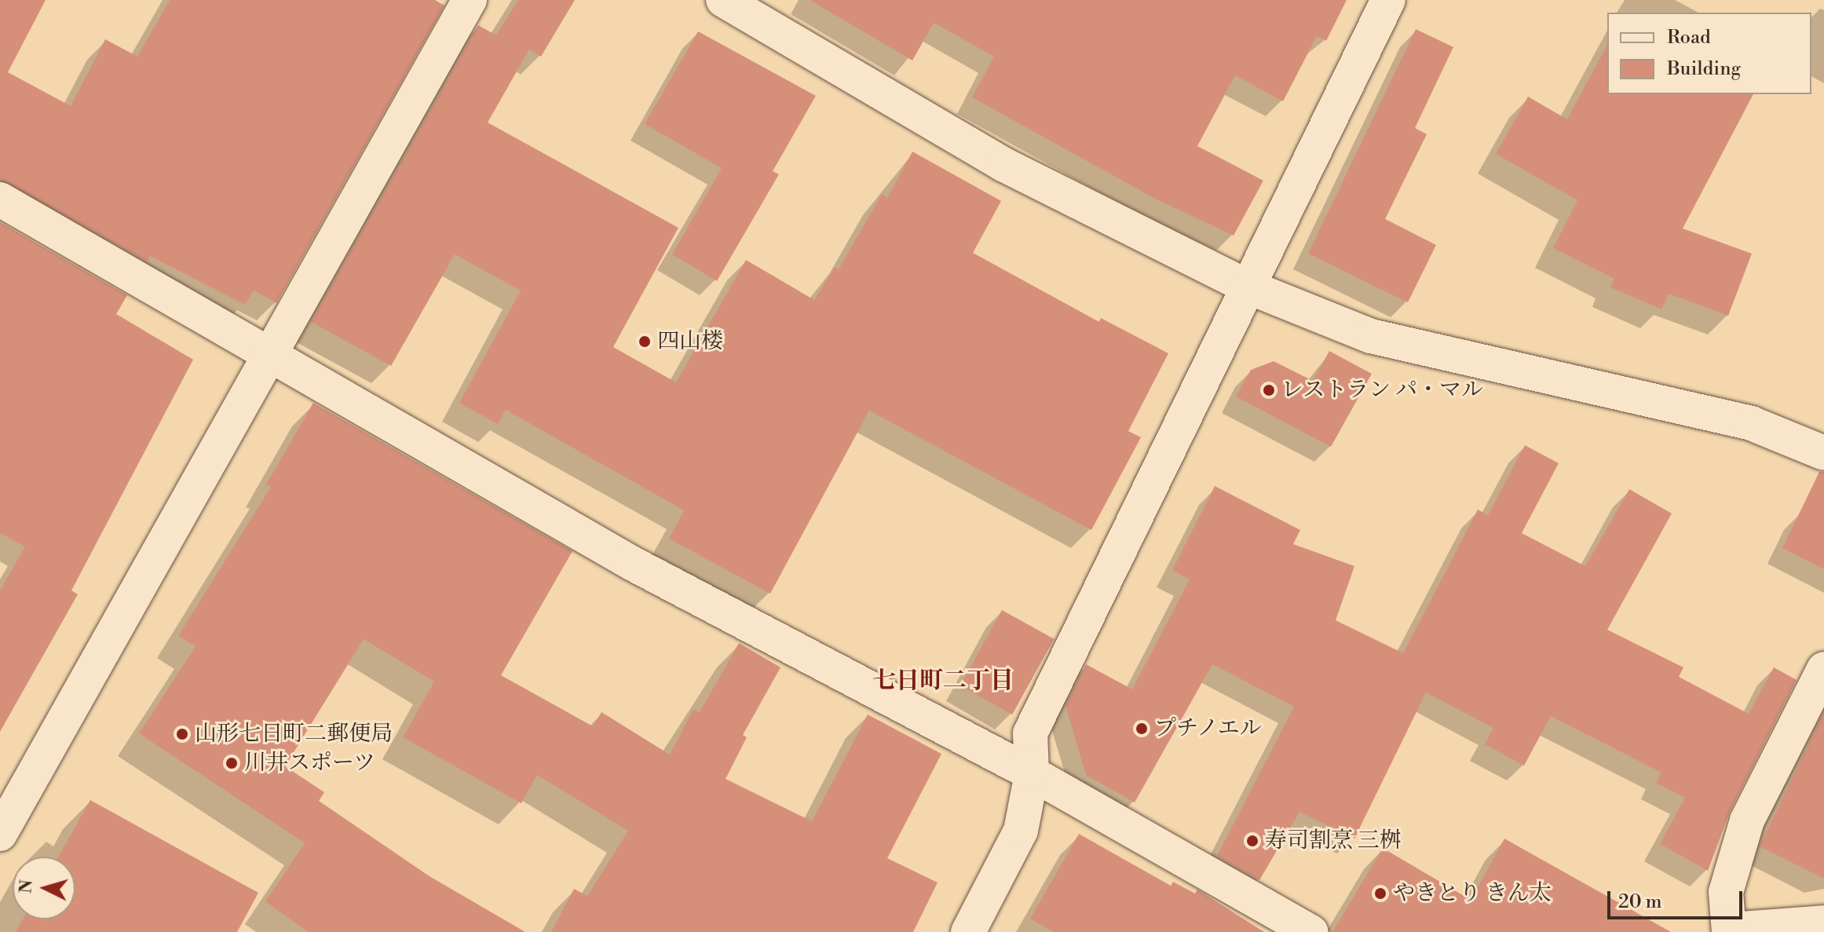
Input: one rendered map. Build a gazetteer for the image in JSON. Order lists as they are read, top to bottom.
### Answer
{
  "districts": ["七日町二丁目"],
  "places": [
    "四山楼",
    "レストラン パ・マル",
    "プチノエル",
    "山形七日町二郵便局",
    "川井スポーツ",
    "寿司割烹 三桝",
    "やきとり きん太"
  ],
  "legend": ["Road", "Building"],
  "scale_bar": "20 m",
  "north": "left"
}
